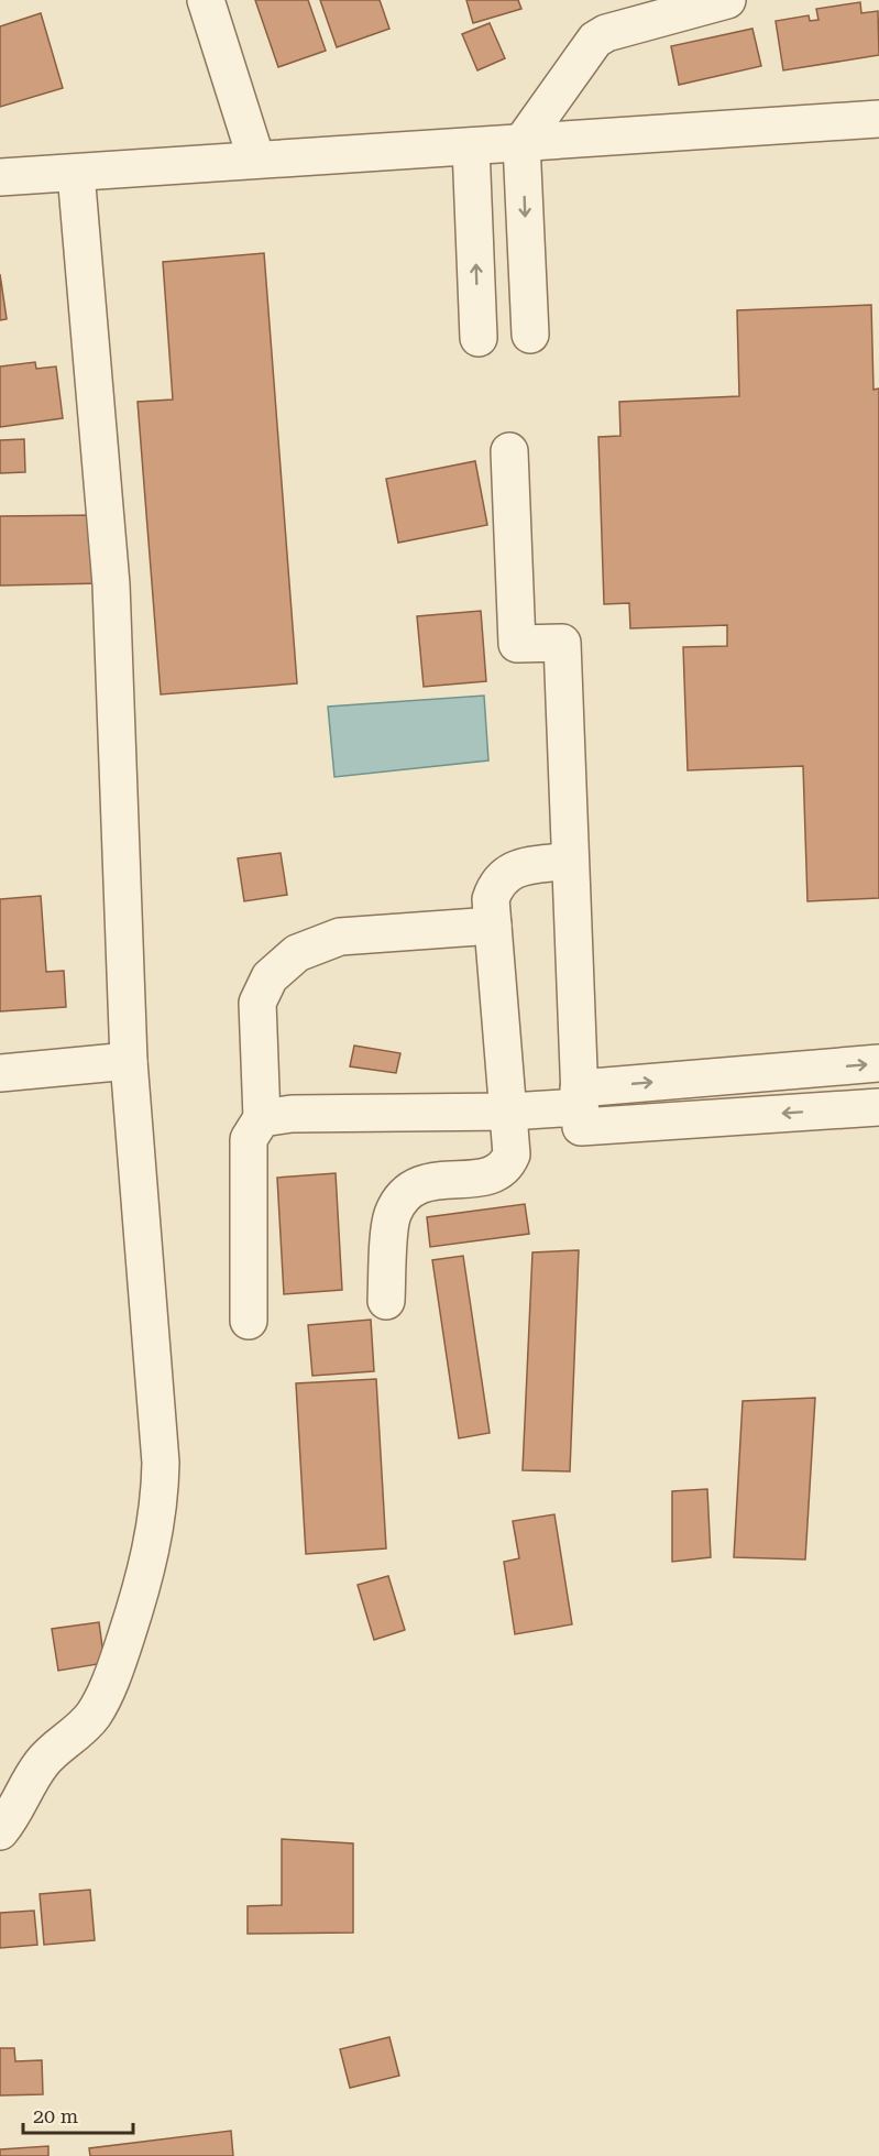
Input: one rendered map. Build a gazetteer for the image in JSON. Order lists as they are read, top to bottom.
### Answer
{
  "scale_bar": "20 m"
}
